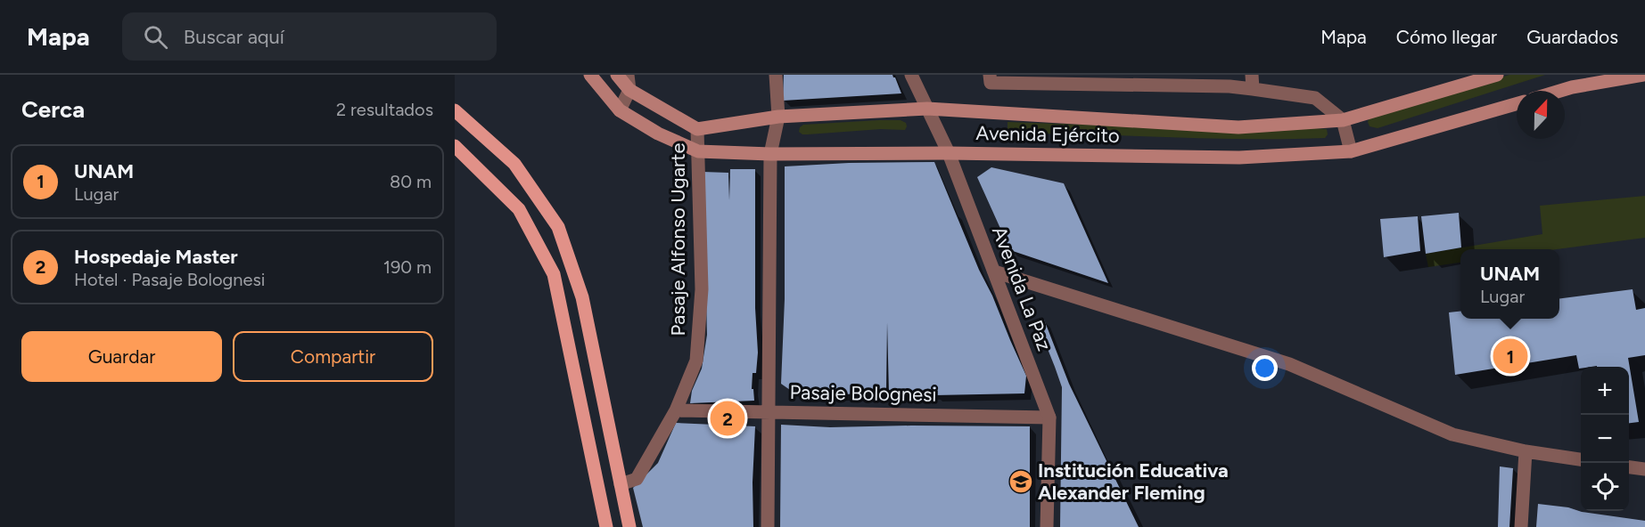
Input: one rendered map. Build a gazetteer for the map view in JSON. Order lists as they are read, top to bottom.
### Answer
{
  "streets": {
    "main road": ["Avenida Ejército"],
    "street": ["Pasaje Alfonso Ugarte", "Avenida La Paz", "Pasaje Bolognesi"]
  },
  "crossings": [
    ["Avenida Ejército", "Pasaje Alfonso Ugarte"],
    ["Avenida Ejército", "Avenida La Paz"],
    ["Pasaje Alfonso Ugarte", "Pasaje Bolognesi"],
    ["Avenida La Paz", "Pasaje Bolognesi"]
  ],
  "places": {
    "school or university": ["Institución Educativa Alexander Fleming"]
  },
  "north": "top",
  "page": {
    "header": "Mapa",
    "search": "Buscar aquí",
    "nav": ["Mapa", "Cómo llegar", "Guardados"],
    "heading": ["Cerca", "2 resultados"],
    "list": [
      {
        "mark": "1",
        "name": "UNAM",
        "note": "Lugar",
        "value": "80 m"
      },
      {
        "mark": "2",
        "name": "Hospedaje Master",
        "note": "Hotel · Pasaje Bolognesi",
        "value": "190 m"
      }
    ],
    "popup": ["UNAM", "Lugar"],
    "buttons": ["Guardar", "Compartir"],
    "pins": ["1", "2"],
    "map_buttons": ["+", "−"]
  }
}
